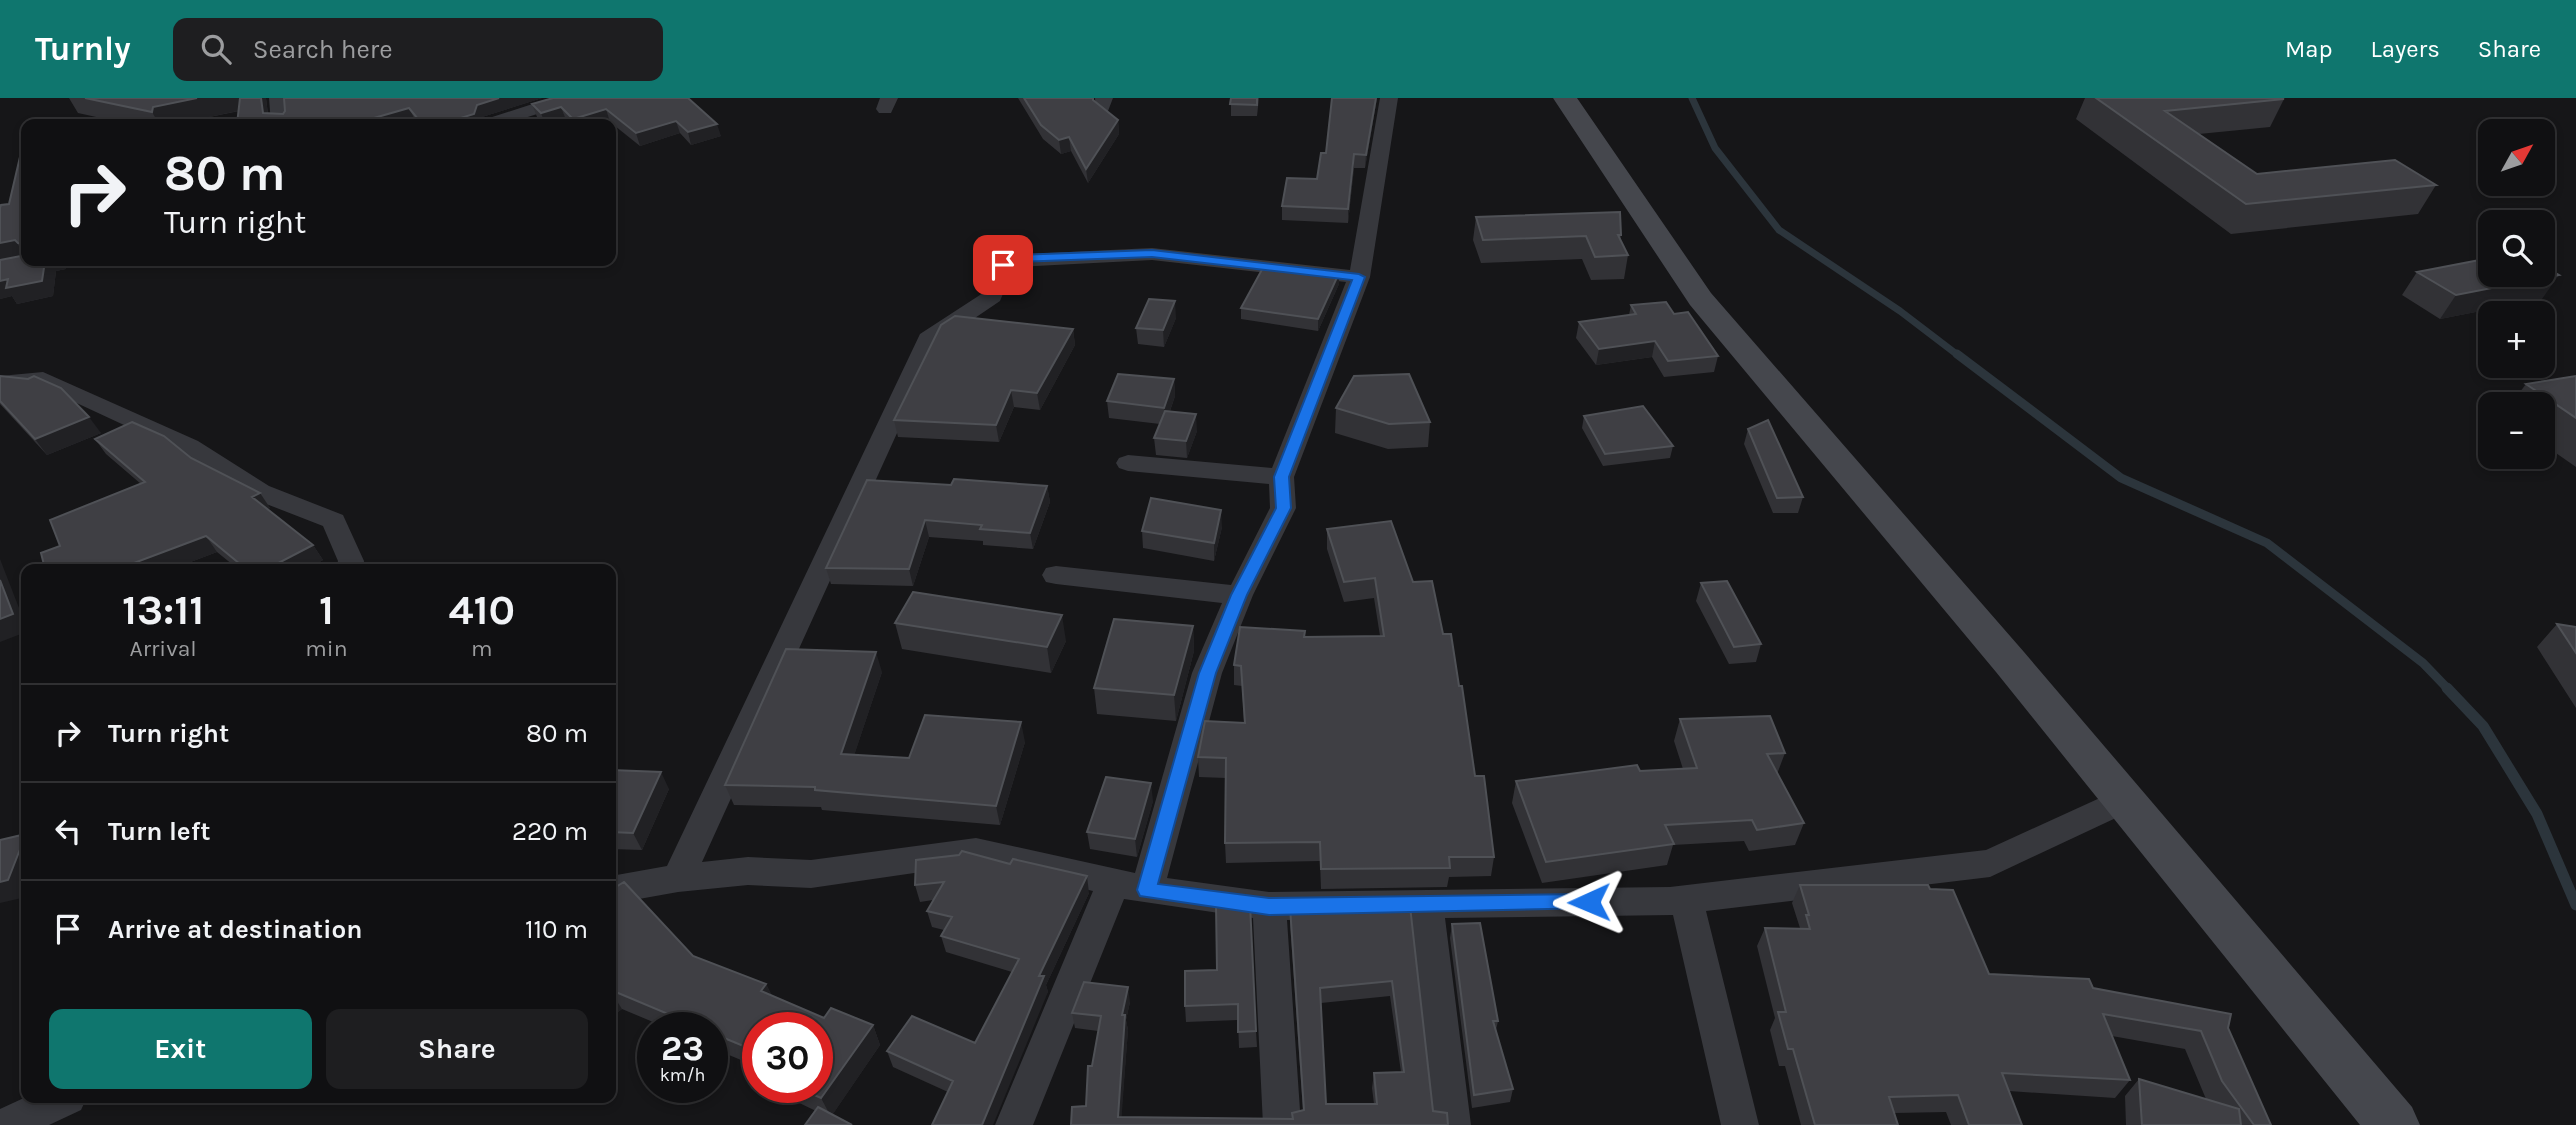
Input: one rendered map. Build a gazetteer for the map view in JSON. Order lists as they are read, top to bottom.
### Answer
{
  "north": "top right",
  "page": {
    "header": "Turnly",
    "search": "Search here",
    "nav": ["Map", "Layers", "Share"],
    "map_buttons": ["+", "−"],
    "turn": ["80 m", "Turn right"],
    "eta": [
      "13:11",
      "Arrival",
      "1",
      "min",
      "410",
      "m"
    ],
    "list": [
      {
        "name": "Turn right",
        "value": "80 m"
      },
      {
        "name": "Turn left",
        "value": "220 m"
      },
      {
        "name": "Arrive at destination",
        "value": "110 m"
      }
    ],
    "buttons": ["Exit", "Share"],
    "speed": "23 km/h",
    "limit": "30"
  }
}
